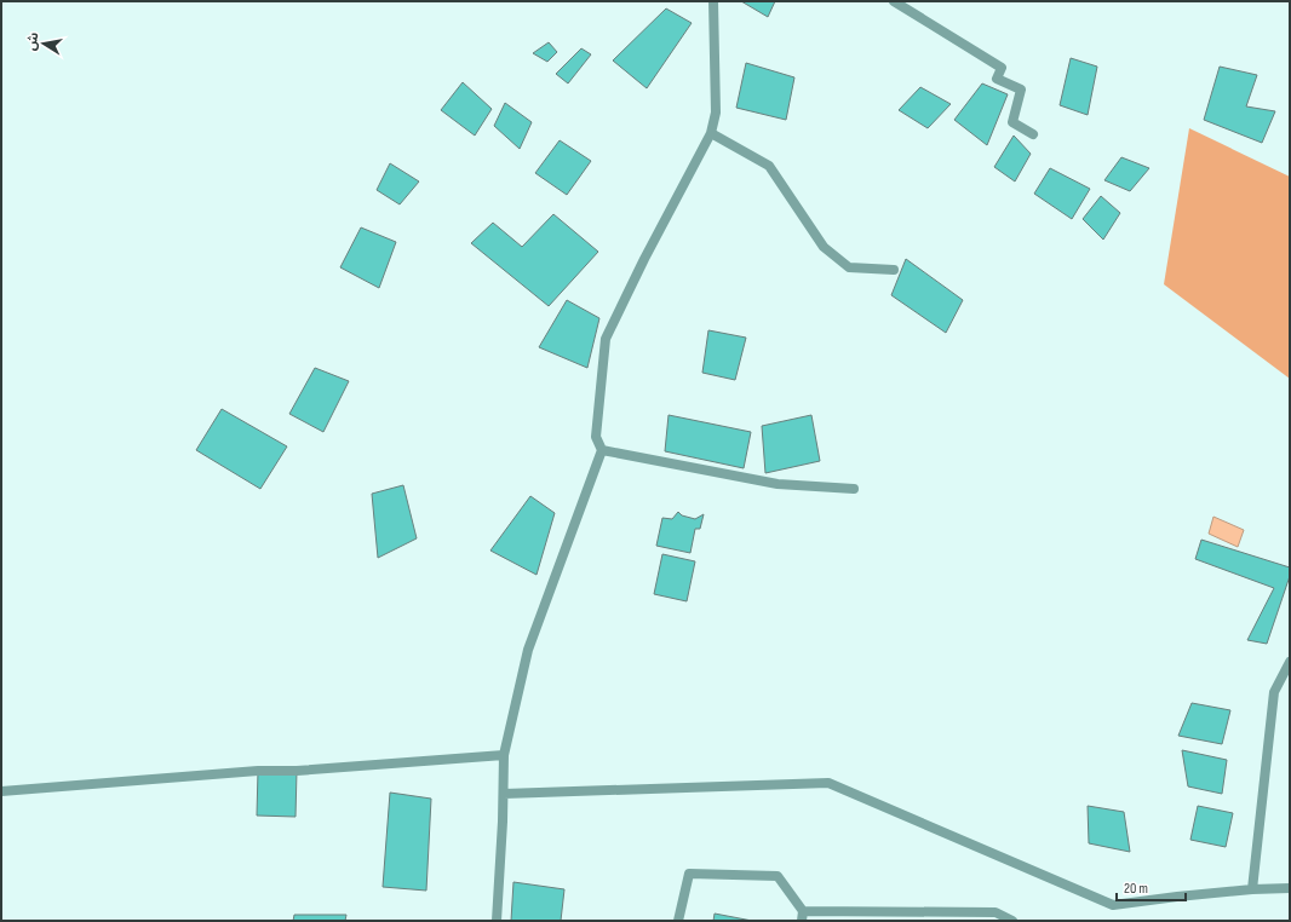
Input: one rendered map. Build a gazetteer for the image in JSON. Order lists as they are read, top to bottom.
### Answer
{
  "scale_bar": "20 m",
  "north": "left"
}
